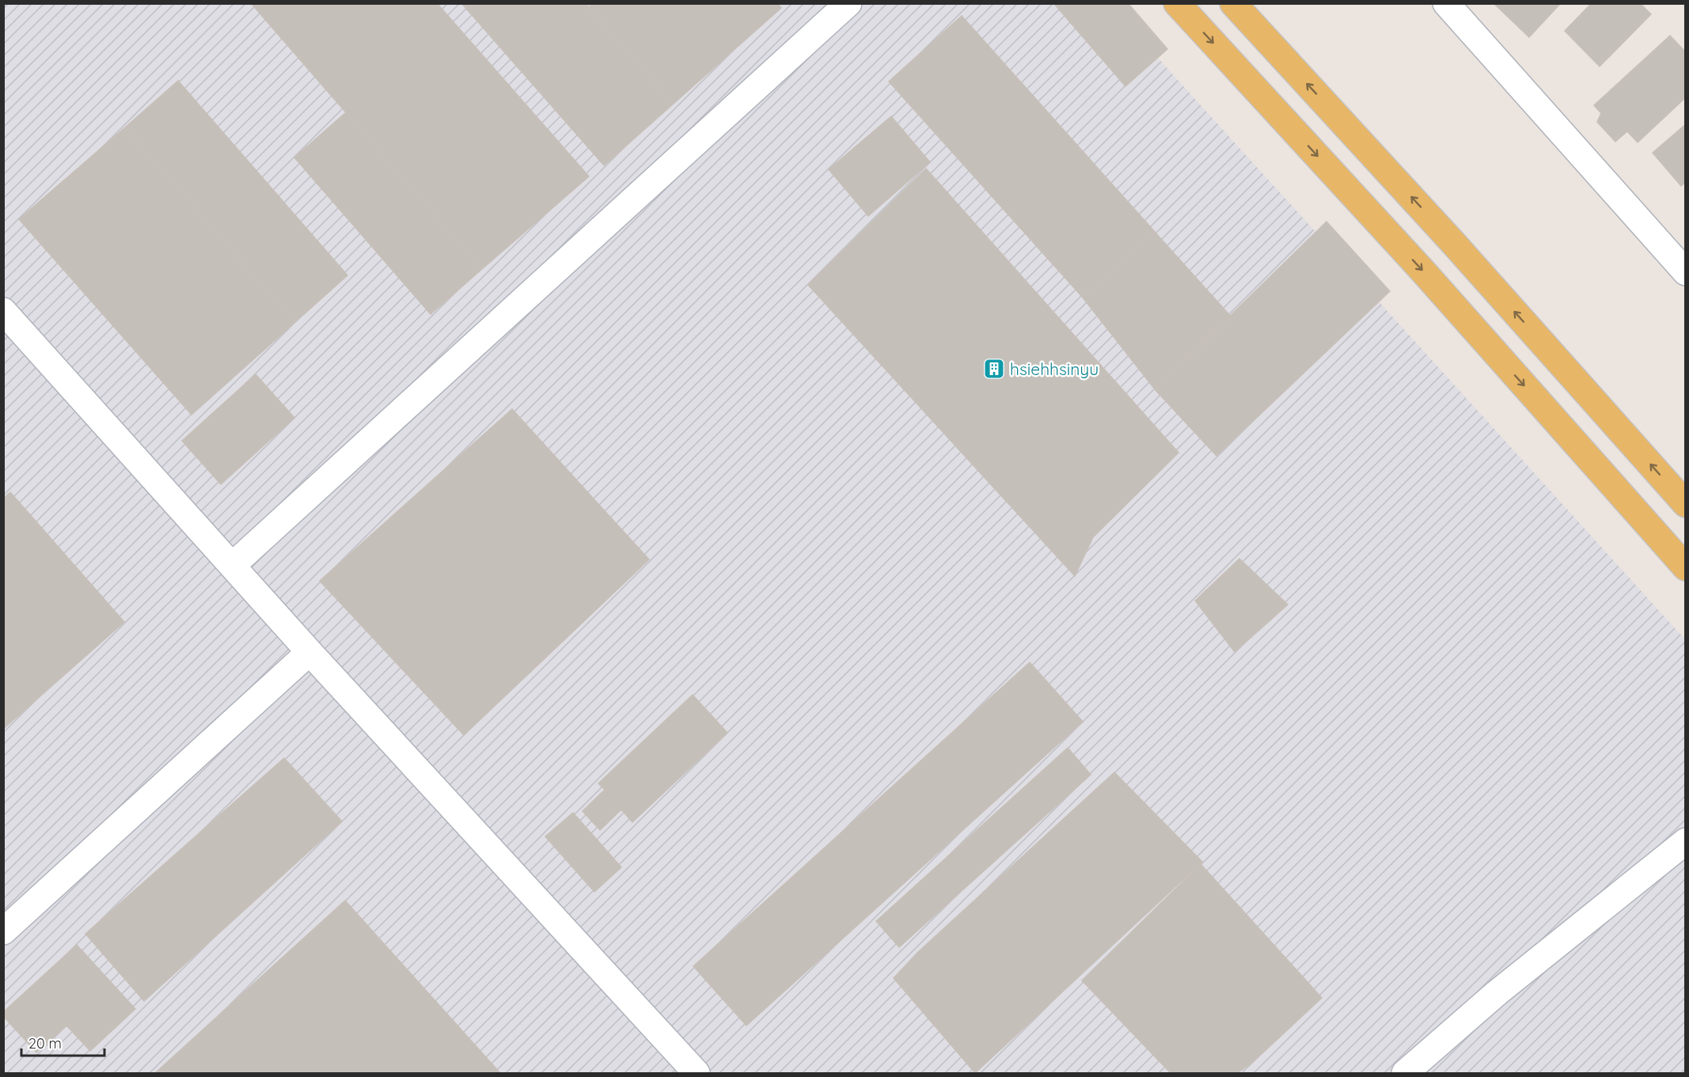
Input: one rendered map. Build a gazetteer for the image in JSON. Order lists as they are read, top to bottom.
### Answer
{
  "places": {
    "building": ["hsiehhsinyu"]
  },
  "scale_bar": "20 m"
}
